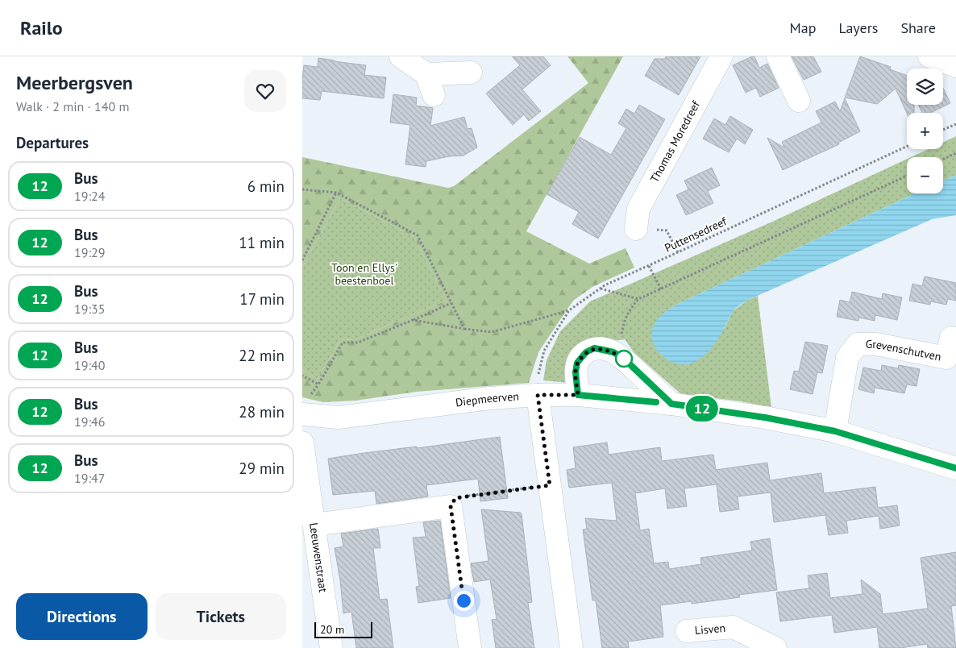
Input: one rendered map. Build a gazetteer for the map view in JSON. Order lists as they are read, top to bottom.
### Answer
{
  "streets": {
    "street": [
      "Thomas Moredreef",
      "Grevenschutven",
      "Diepmeerven",
      "Leeuwenstraat",
      "Lisven"
    ],
    "path": ["Puttensedreef"]
  },
  "crossings": [
    ["Puttensedreef", "Diepmeerven"],
    ["Grevenschutven", "Diepmeerven"]
  ],
  "parks": ["Toon en Ellys' beestenboel"],
  "lines": ["bus line 12"],
  "scale_bar": "20 m",
  "page": {
    "header": "Railo",
    "nav": ["Map", "Layers", "Share"],
    "heading": [
      ["Meerbergsven", "Walk · 2 min · 140 m"],
      "Departures"
    ],
    "on_map": "12",
    "map_buttons": ["+", "−"],
    "list": [
      {
        "mark": "12",
        "name": "Bus",
        "note": "19:24",
        "value": "6 min"
      },
      {
        "mark": "12",
        "name": "Bus",
        "note": "19:29",
        "value": "11 min"
      },
      {
        "mark": "12",
        "name": "Bus",
        "note": "19:35",
        "value": "17 min"
      },
      {
        "mark": "12",
        "name": "Bus",
        "note": "19:40",
        "value": "22 min"
      },
      {
        "mark": "12",
        "name": "Bus",
        "note": "19:46",
        "value": "28 min"
      },
      {
        "mark": "12",
        "name": "Bus",
        "note": "19:47",
        "value": "29 min"
      }
    ],
    "buttons": ["Directions", "Tickets"],
    "scale": "20 m"
  }
}
